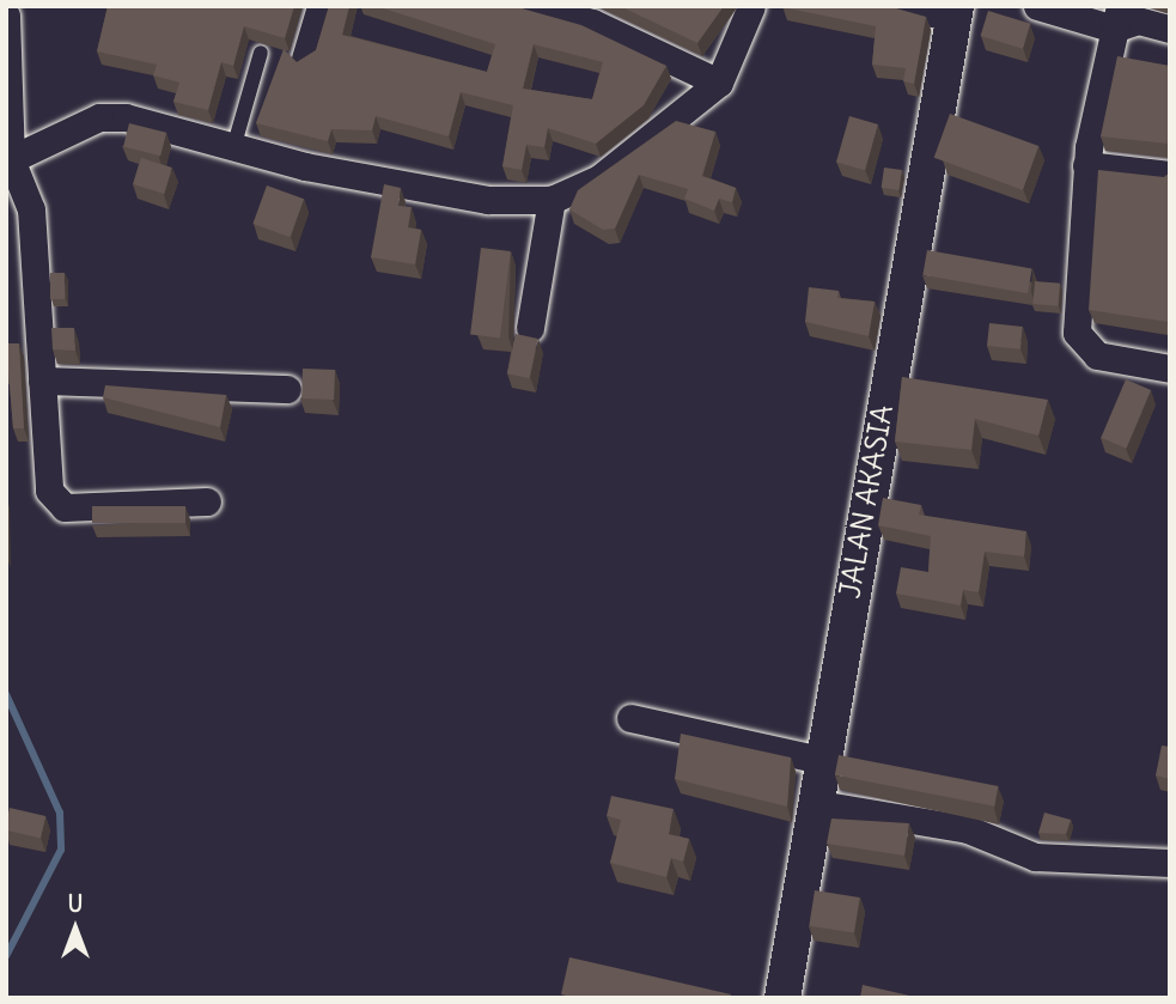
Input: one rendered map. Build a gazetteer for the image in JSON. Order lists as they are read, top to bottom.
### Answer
{
  "streets": {
    "street": ["JALAN AKASIA"]
  },
  "north": "top"
}
